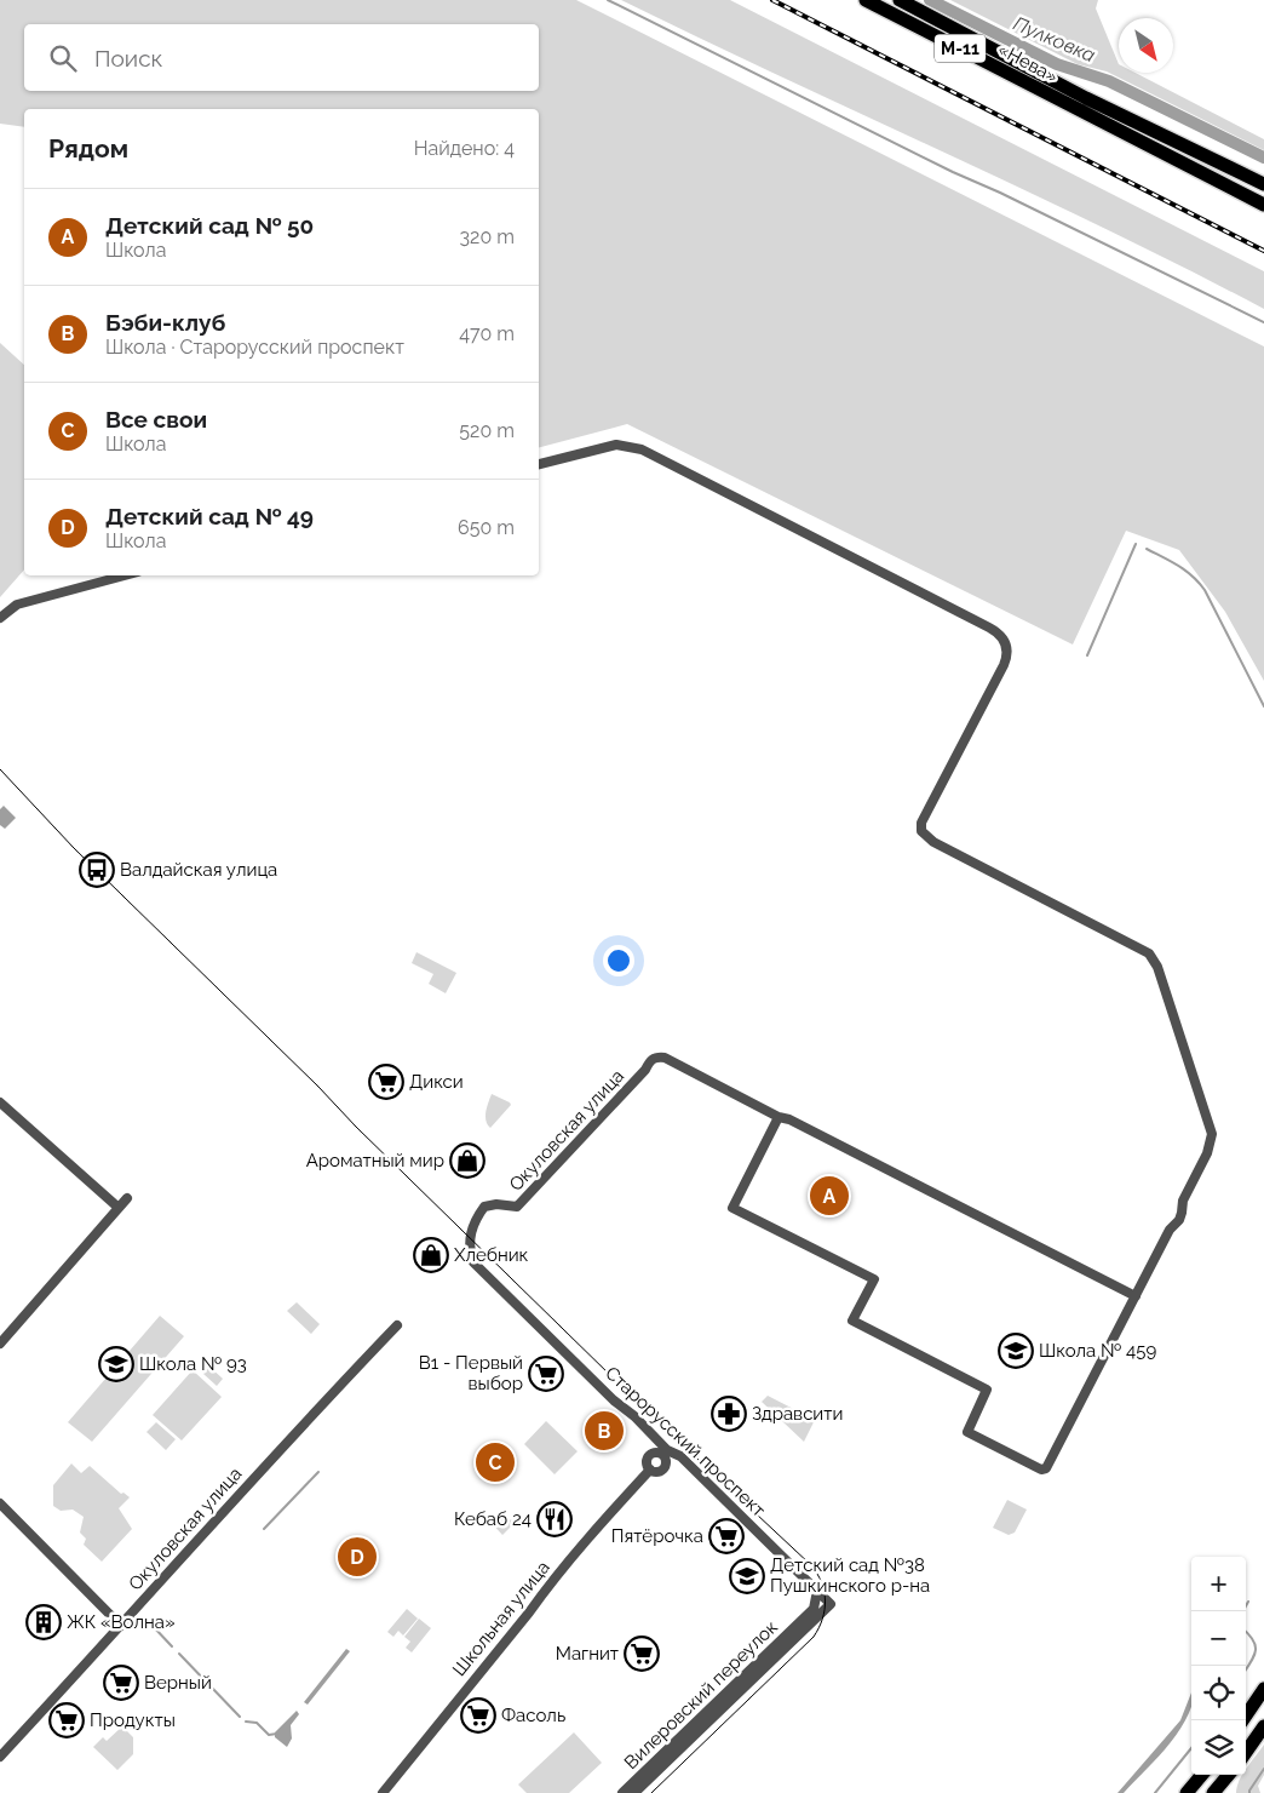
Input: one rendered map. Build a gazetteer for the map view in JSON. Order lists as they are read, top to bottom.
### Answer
{
  "streets": {
    "highway": ["М-11", "«Нева»"],
    "street": [
      "Окуловская улица",
      "Старорусский проспект",
      "Школьная улица",
      "Вилеровский переулок"
    ]
  },
  "crossings": [
    ["Окуловская улица", "Старорусский проспект"],
    ["Старорусский проспект", "Школьная улица"],
    ["Старорусский проспект", "Вилеровский переулок"]
  ],
  "water": ["Пулковка"],
  "places": {
    "bus stop": ["Валдайская улица"],
    "supermarket": [
      "Дикси",
      "В1 - Первый выбор",
      "Пятёрочка",
      "Магнит",
      "Верный",
      "Фасоль",
      "Продукты"
    ],
    "shop": ["Ароматный мир", "Хлебник"],
    "school or university": ["Школа № 459", "Школа № 93", "Детский сад №38 Пушкинского р-на"],
    "pharmacy": ["Здравсити"],
    "restaurant": ["Кебаб 24"],
    "building": ["ЖК «Волна»"]
  },
  "north": "bottom right",
  "page": {
    "search": "Поиск",
    "heading": ["Рядом", "Найдено: 4"],
    "list": [
      {
        "mark": "A",
        "name": "Детский сад № 50",
        "note": "Школа",
        "value": "320 m"
      },
      {
        "mark": "B",
        "name": "Бэби-клуб",
        "note": "Школа · Старорусский проспект",
        "value": "470 m"
      },
      {
        "mark": "C",
        "name": "Все свои",
        "note": "Школа",
        "value": "520 m"
      },
      {
        "mark": "D",
        "name": "Детский сад № 49",
        "note": "Школа",
        "value": "650 m"
      }
    ],
    "pins": [
      "A",
      "B",
      "C",
      "D"
    ],
    "map_buttons": ["+", "−"]
  }
}
